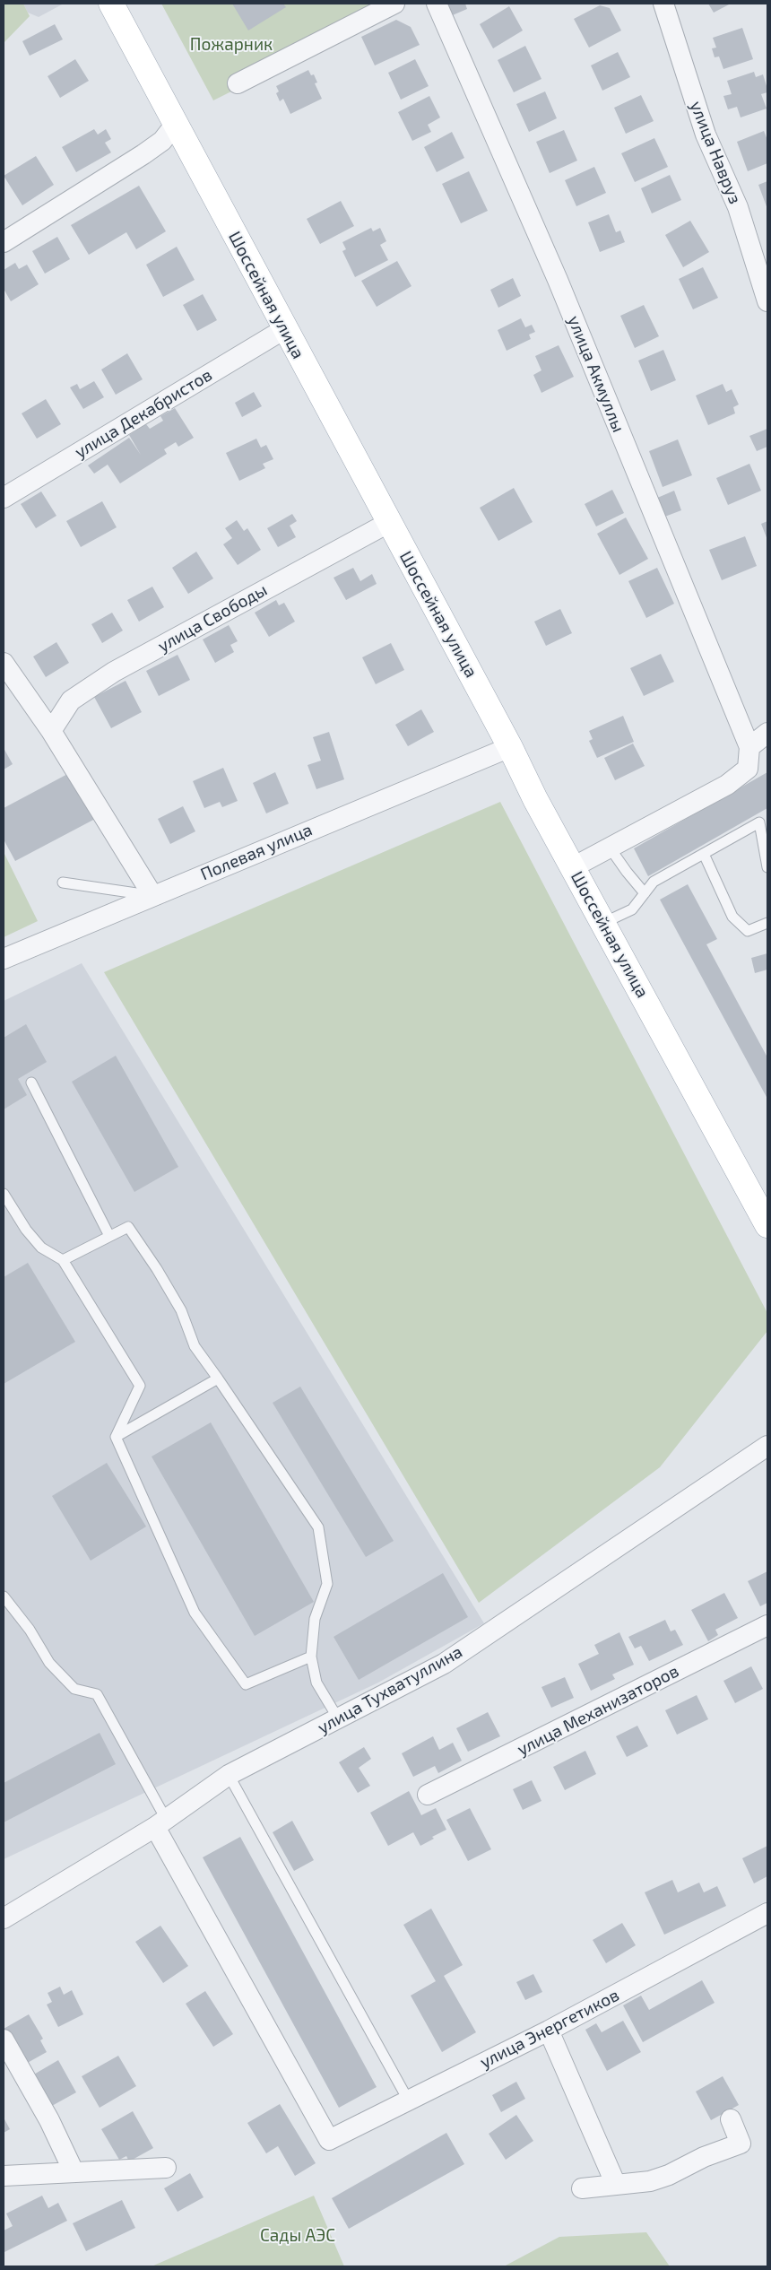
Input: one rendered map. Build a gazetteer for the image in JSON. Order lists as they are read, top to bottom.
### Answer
{
  "streets": {
    "main road": ["Шоссейная улица"],
    "street": [
      "улица Навруз",
      "улица Акмуллы",
      "улица Декабристов",
      "улица Свободы",
      "Полевая улица",
      "улица Тухватуллина",
      "улица Механизаторов",
      "улица Энергетиков"
    ]
  },
  "crossings": [
    ["Шоссейная улица", "улица Декабристов"],
    ["Шоссейная улица", "улица Свободы"],
    ["Шоссейная улица", "Полевая улица"],
    ["улица Тухватуллина", "улица Энергетиков"]
  ],
  "parks": ["Пожарник", "Сады АЭС"]
}
